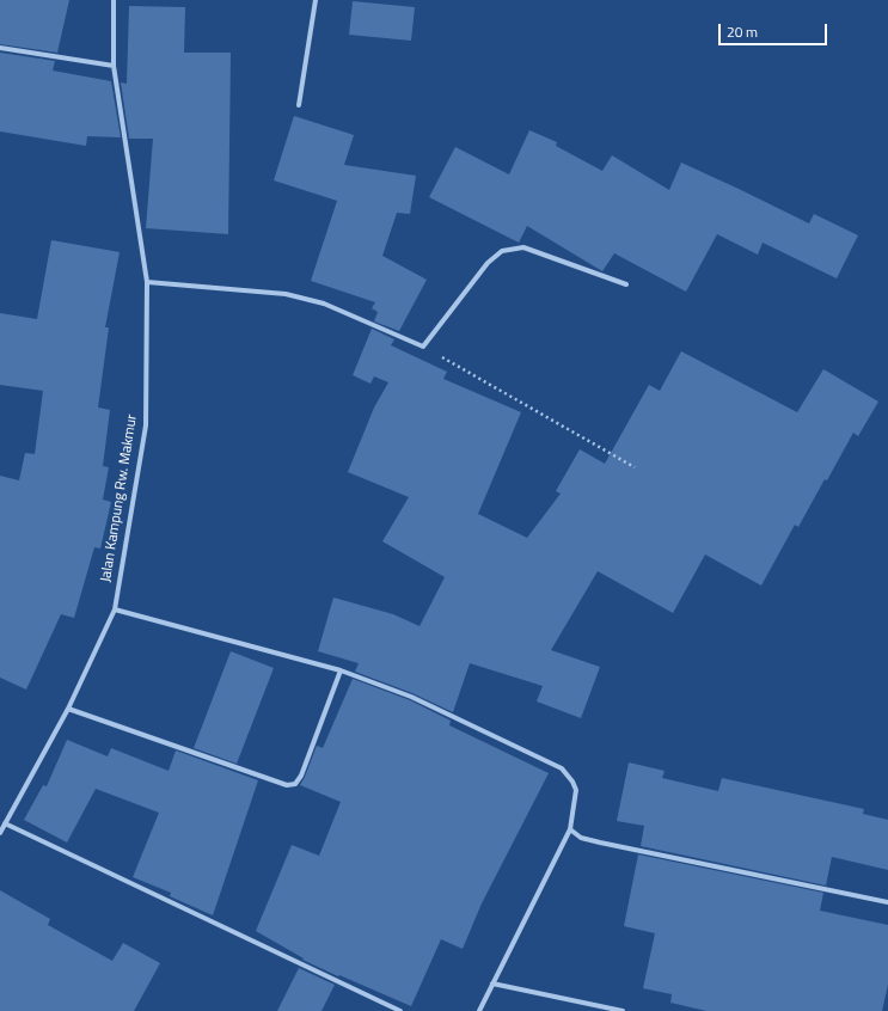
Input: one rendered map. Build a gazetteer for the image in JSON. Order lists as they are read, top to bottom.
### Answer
{
  "streets": {
    "street": ["Jalan Kampung Rw. Makmur"]
  },
  "scale_bar": "20 m"
}
